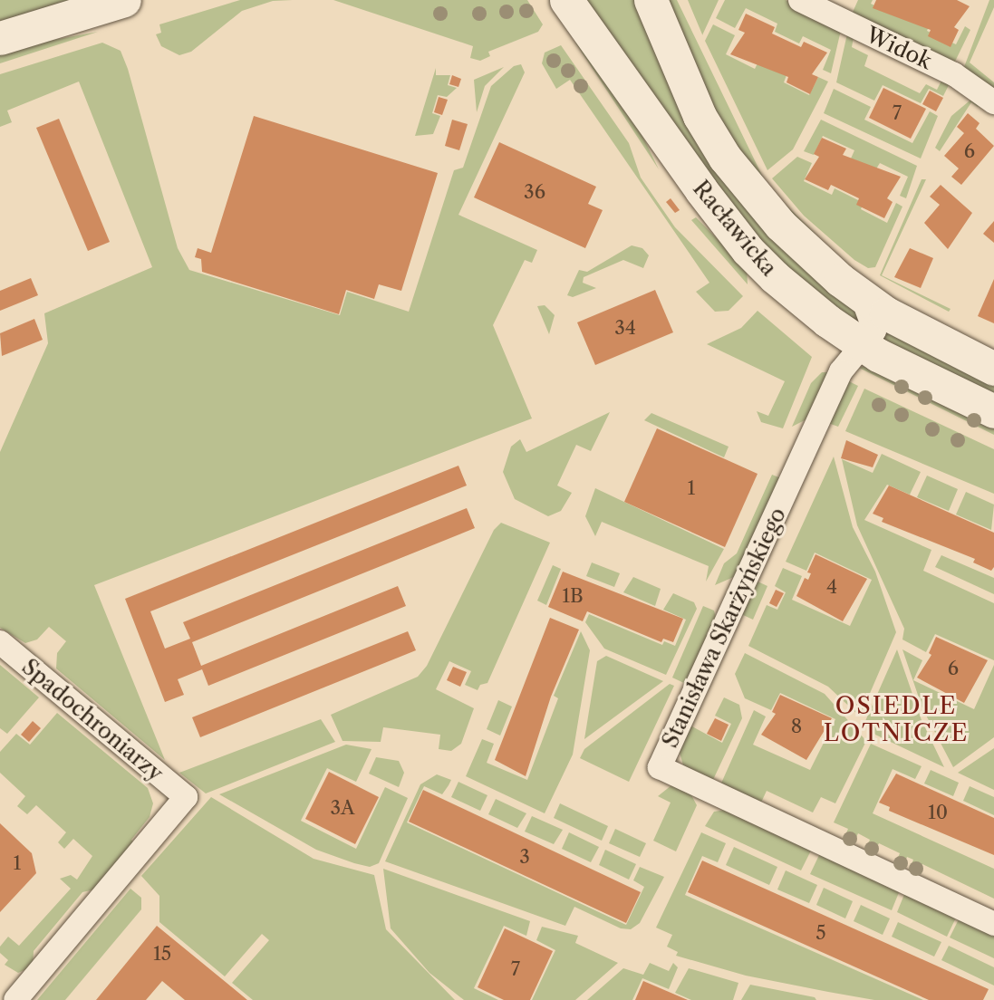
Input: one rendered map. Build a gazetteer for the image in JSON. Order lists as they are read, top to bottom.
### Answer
{
  "streets": {
    "street": [
      "Widok",
      "Racławicka",
      "Stanisława Skarżyńskiego",
      "Spadochroniarzy"
    ]
  },
  "crossings": [
    ["Racławicka", "Stanisława Skarżyńskiego"]
  ],
  "districts": ["OSIEDLE LOTNICZE"],
  "house_numbers": [
    "7",
    "6",
    "36",
    "34",
    "1",
    "4",
    "1B",
    "6",
    "8",
    "3A",
    "10",
    "3",
    "1",
    "5",
    "15",
    "7"
  ]
}
